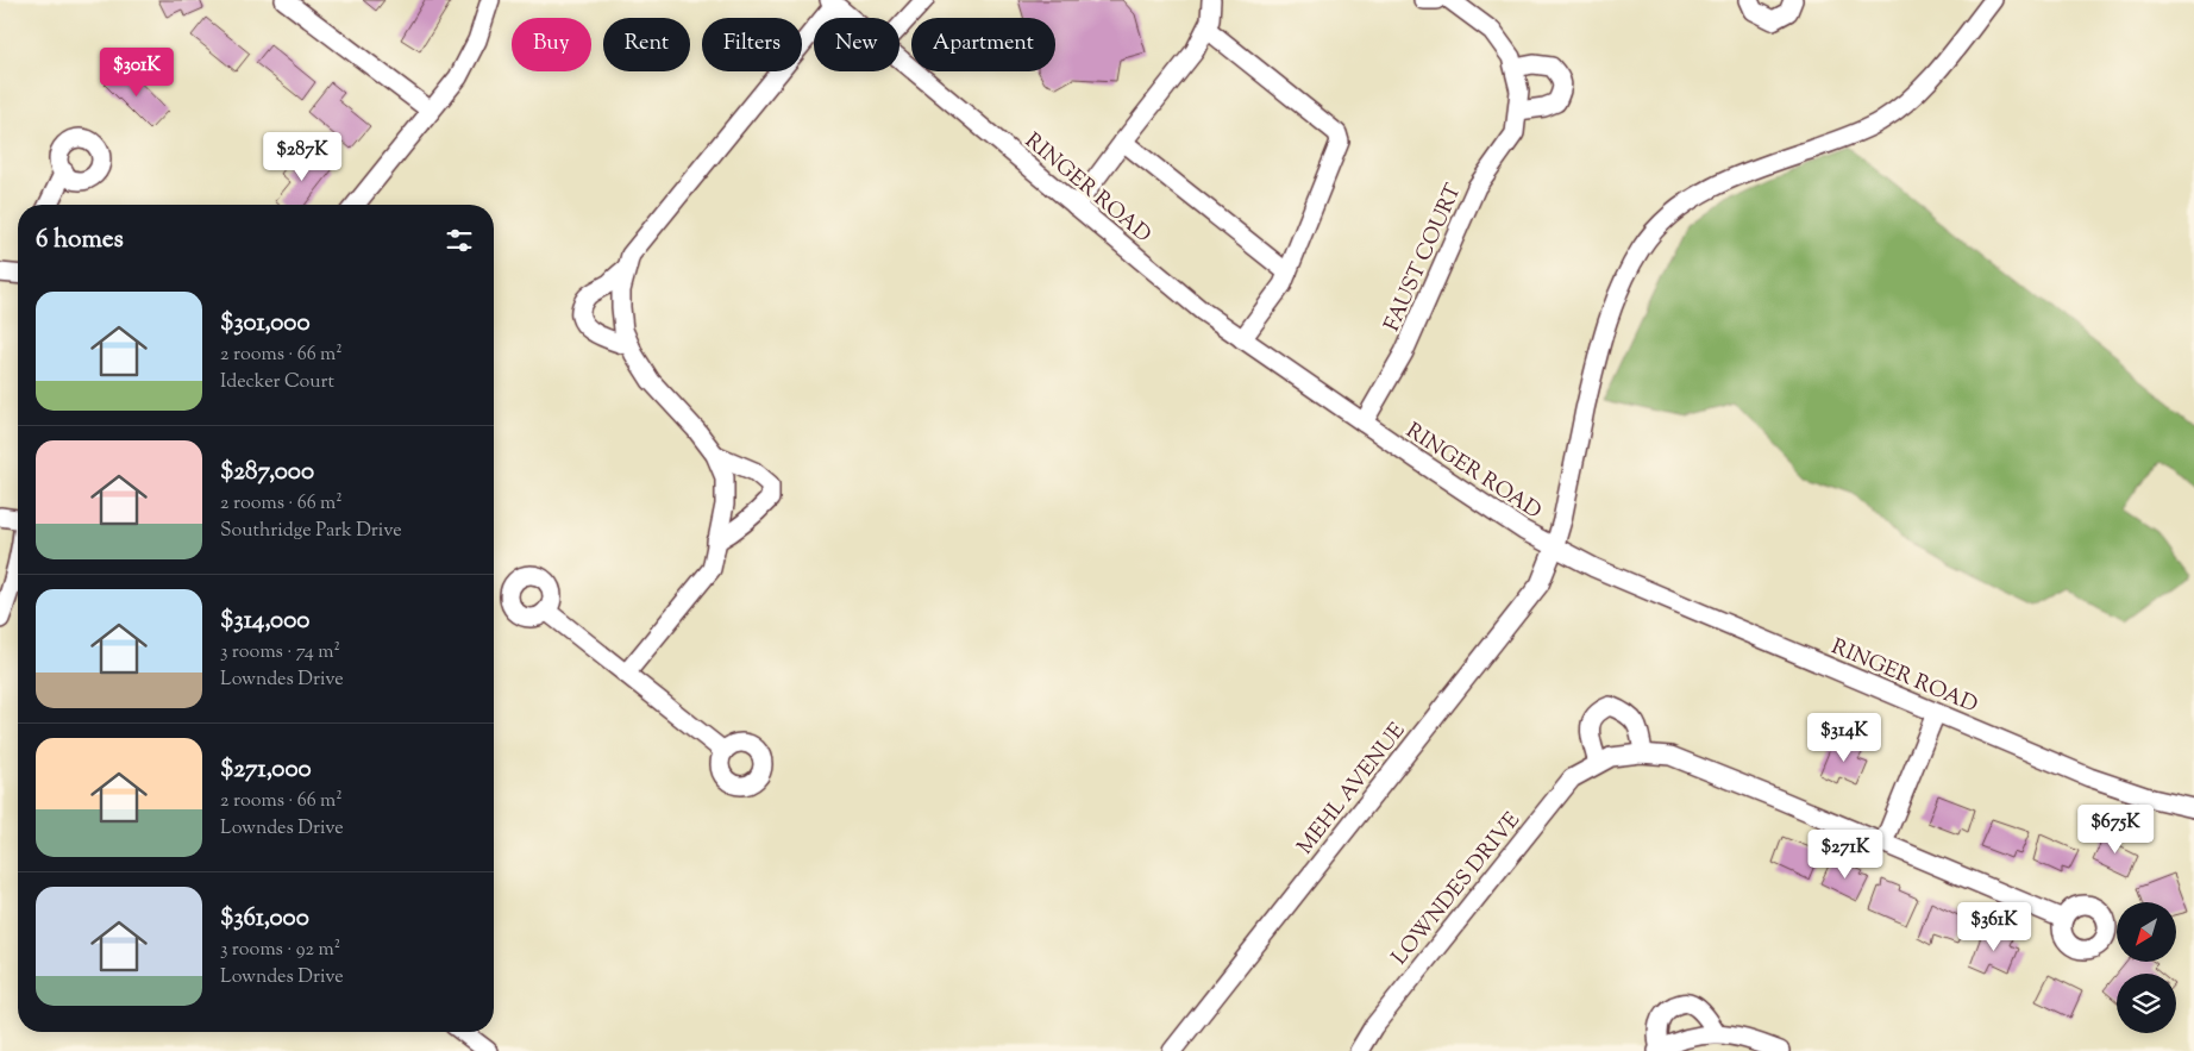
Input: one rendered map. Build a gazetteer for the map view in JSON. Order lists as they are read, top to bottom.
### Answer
{
  "streets": {
    "street": [
      "RINGER ROAD",
      "FAUST COURT",
      "MEHL AVENUE",
      "LOWNDES DRIVE"
    ]
  },
  "crossings": [
    ["RINGER ROAD", "FAUST COURT"],
    ["RINGER ROAD", "MEHL AVENUE"]
  ],
  "north": "bottom left",
  "page": {
    "chip": [
      "Buy",
      "Rent",
      "Filters",
      "New",
      "Apartment"
    ],
    "price": [
      "$301K",
      "$287K",
      "$314K",
      "$675K",
      "$271K",
      "$361K"
    ],
    "heading": "6 homes",
    "list": [
      {
        "name": "$301,000",
        "note": "2 rooms · 66 m² · Idecker Court"
      },
      {
        "name": "$287,000",
        "note": "2 rooms · 66 m² · Southridge Park Drive"
      },
      {
        "name": "$314,000",
        "note": "3 rooms · 74 m² · Lowndes Drive"
      },
      {
        "name": "$271,000",
        "note": "2 rooms · 66 m² · Lowndes Drive"
      },
      {
        "name": "$361,000",
        "note": "3 rooms · 92 m² · Lowndes Drive"
      }
    ]
  }
}
